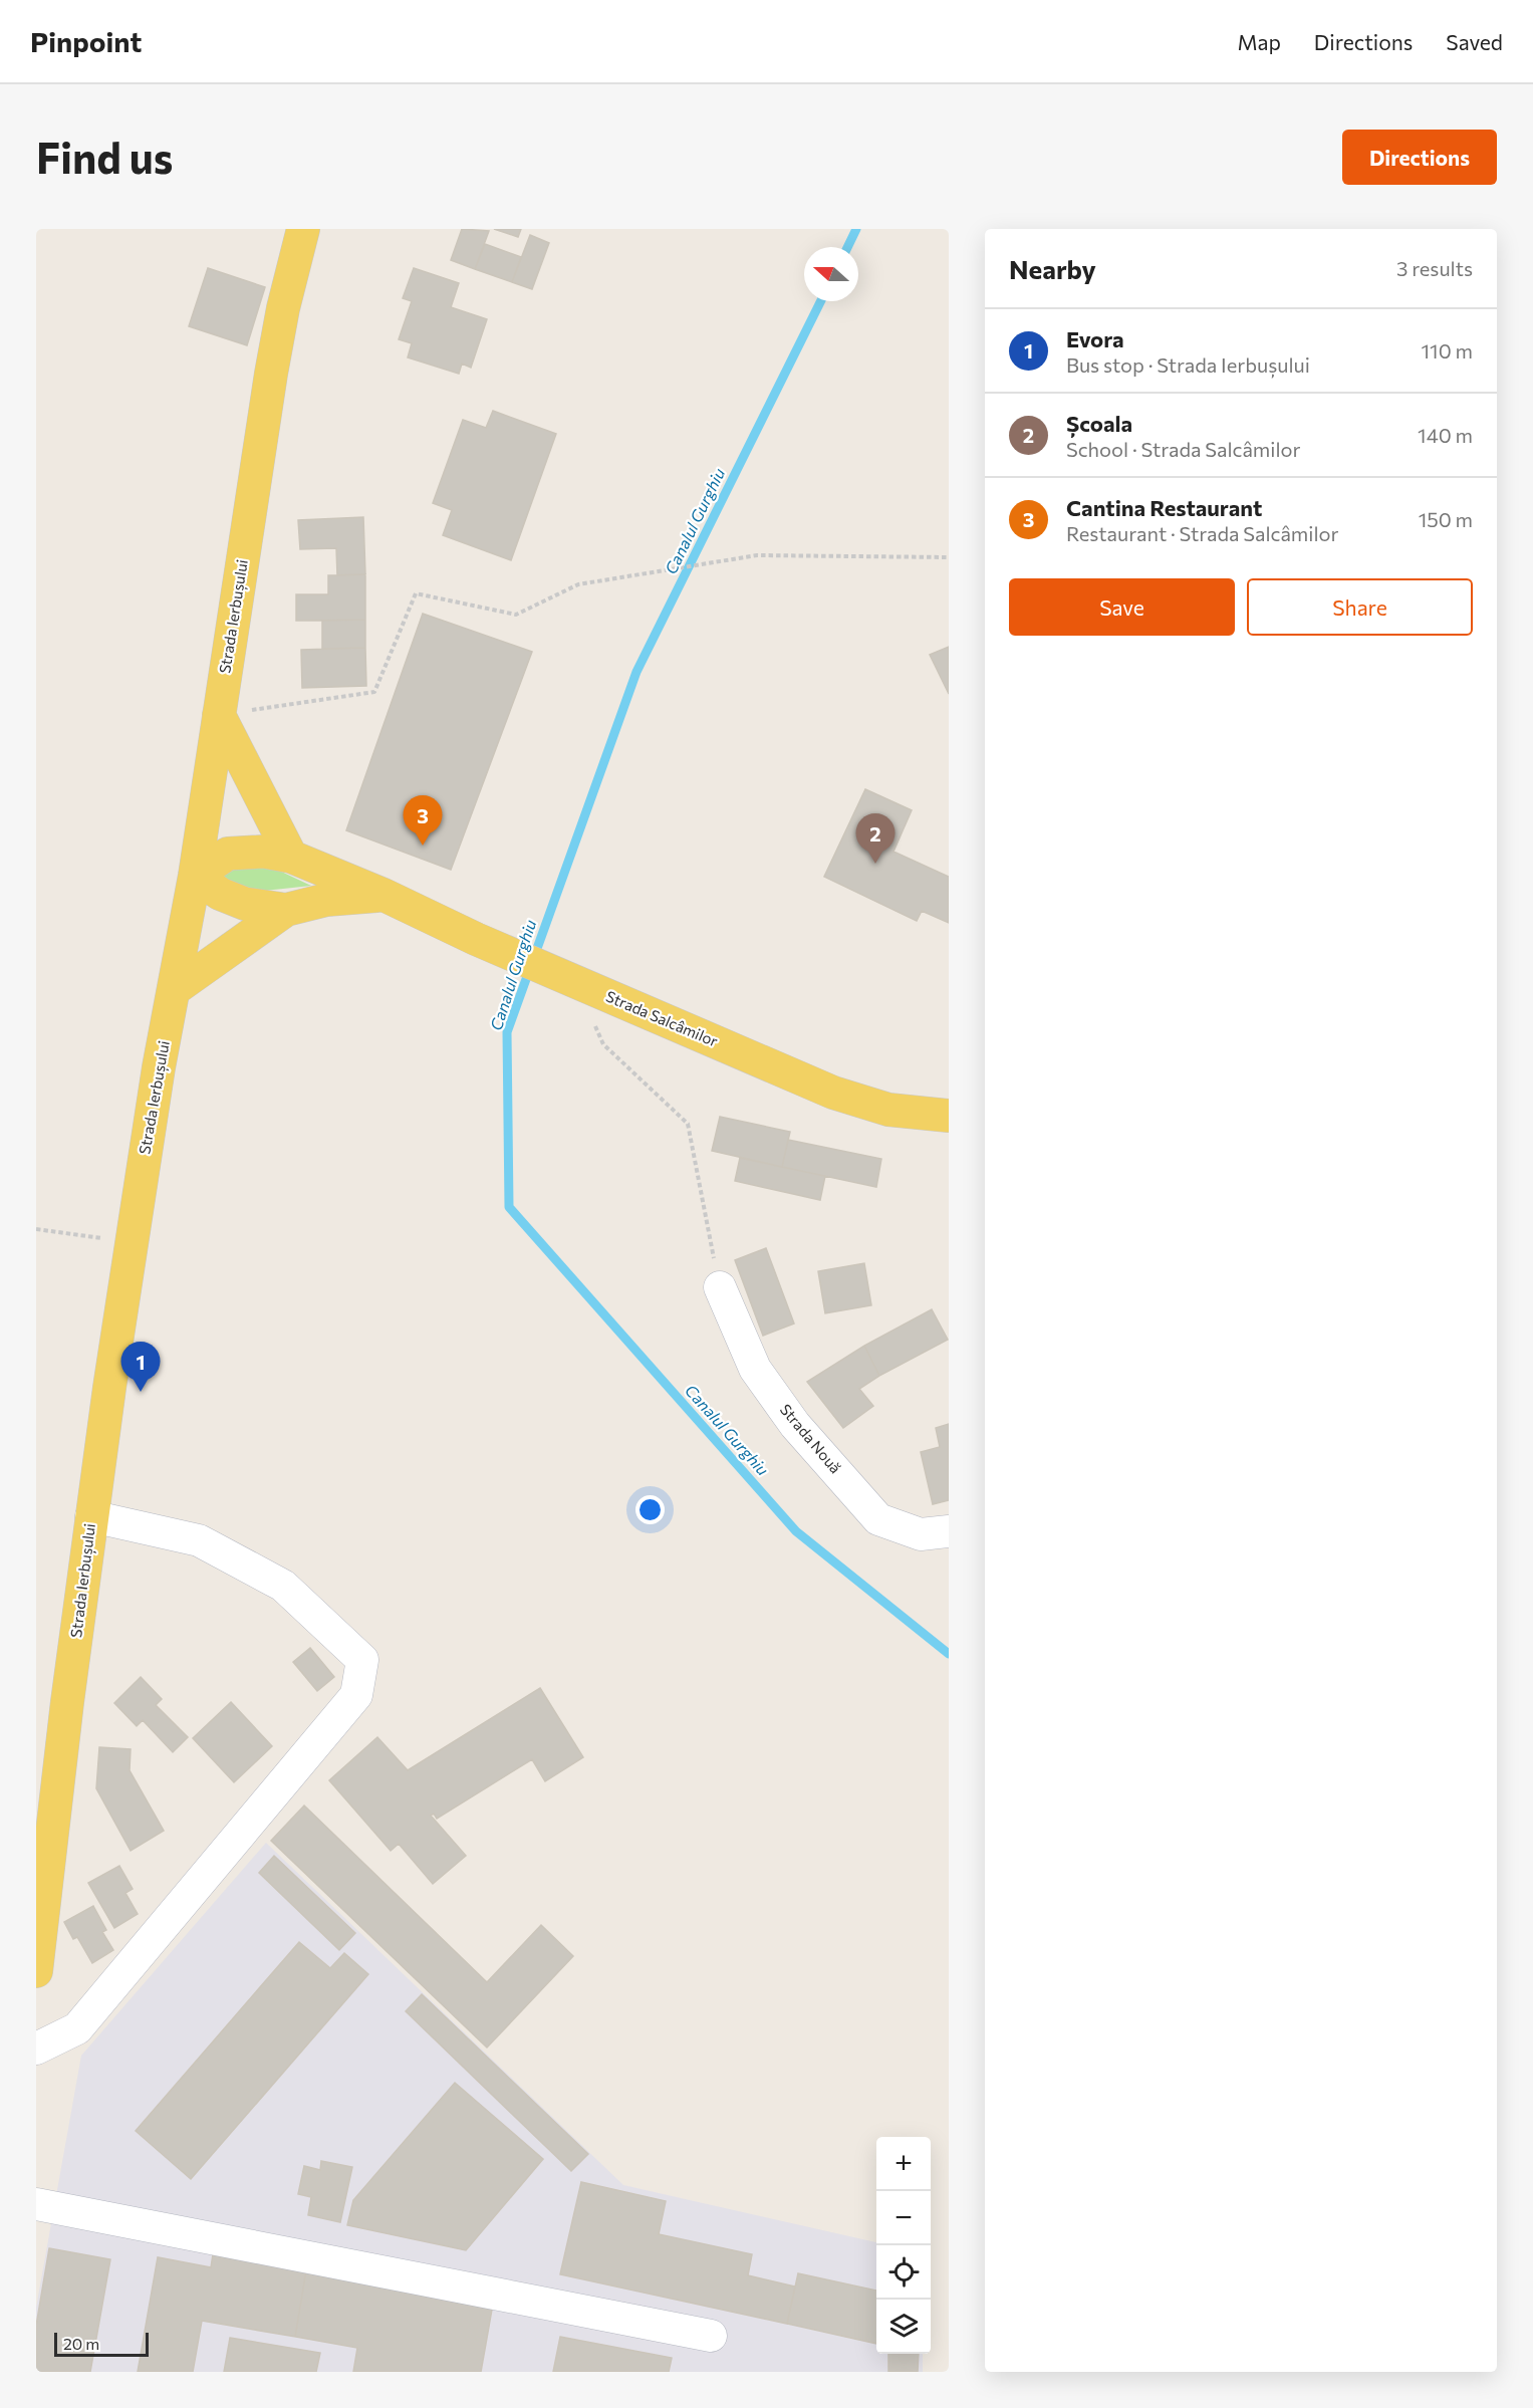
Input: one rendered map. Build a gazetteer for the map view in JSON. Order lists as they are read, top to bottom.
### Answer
{
  "streets": {
    "main road": ["Strada Ierbușului", "Strada Salcâmilor"],
    "street": ["Strada Nouă"]
  },
  "crossings": [
    ["Strada Ierbușului", "Strada Salcâmilor"]
  ],
  "water": ["Canalul Gurghiu"],
  "scale_bar": "20 m",
  "north": "left",
  "page": {
    "header": "Pinpoint",
    "nav": ["Map", "Directions", "Saved"],
    "buttons": [
      "Directions",
      ["Save", "Share"]
    ],
    "title": "Find us",
    "heading": ["Nearby", "3 results"],
    "list": [
      {
        "mark": "1",
        "name": "Evora",
        "note": "Bus stop · Strada Ierbușului",
        "value": "110 m"
      },
      {
        "mark": "2",
        "name": "Școala",
        "note": "School · Strada Salcâmilor",
        "value": "140 m"
      },
      {
        "mark": "3",
        "name": "Cantina Restaurant",
        "note": "Restaurant · Strada Salcâmilor",
        "value": "150 m"
      }
    ],
    "pins": ["3", "2", "1"],
    "map_buttons": ["+", "−"],
    "scale": "20 m"
  }
}
